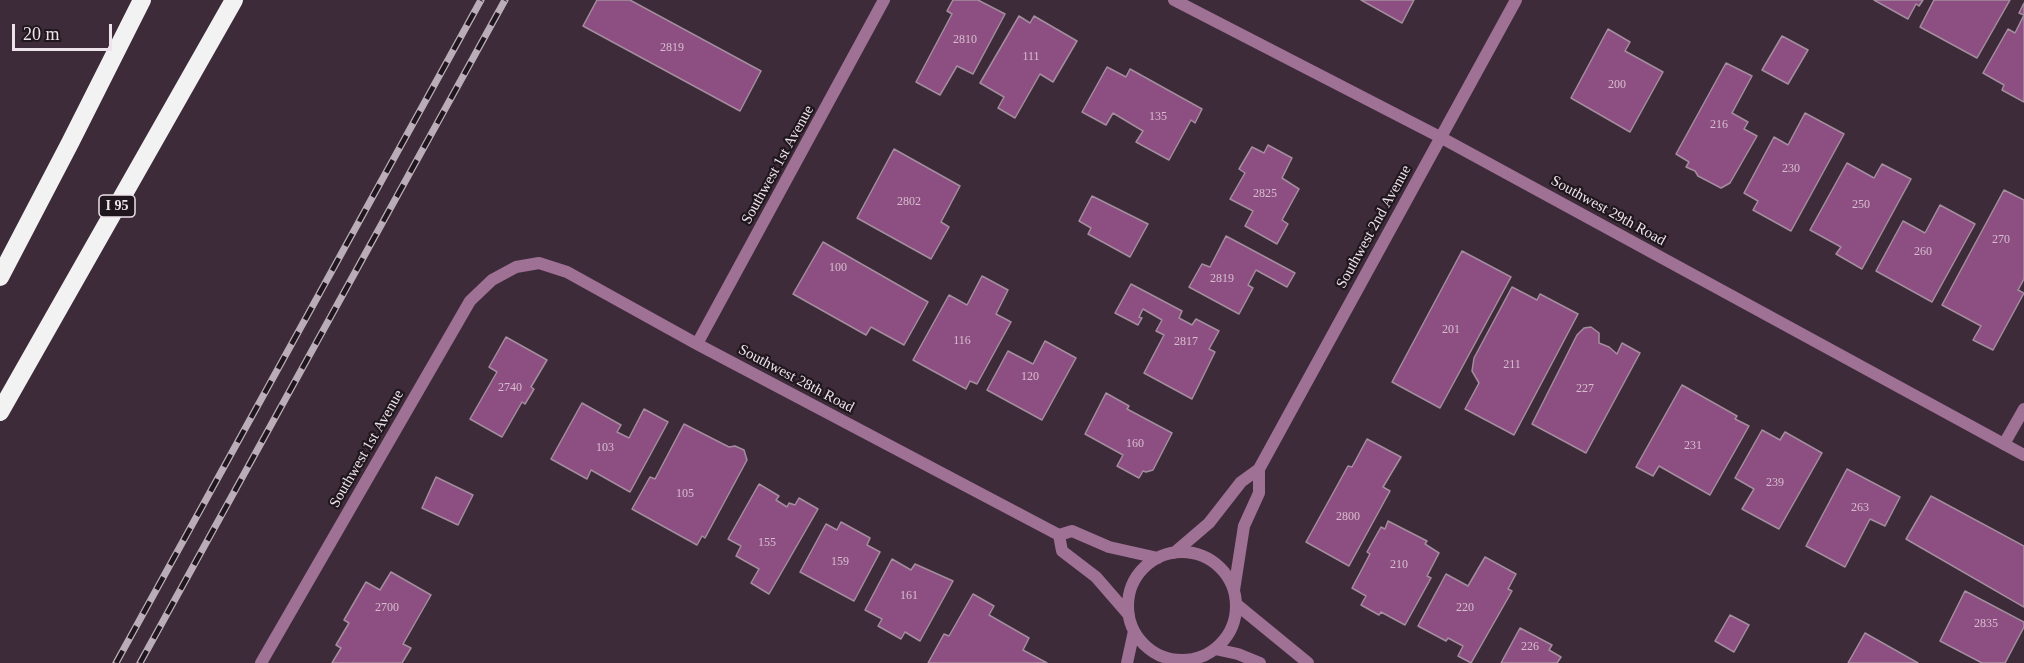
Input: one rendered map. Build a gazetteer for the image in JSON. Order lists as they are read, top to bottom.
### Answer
{
  "streets": {
    "highway": ["I 95"],
    "street": [
      "Southwest 1st Avenue",
      "Southwest 29th Road",
      "Southwest 2nd Avenue",
      "Southwest 28th Road"
    ]
  },
  "crossings": [
    ["Southwest 1st Avenue", "Southwest 28th Road"],
    ["Southwest 29th Road", "Southwest 2nd Avenue"],
    ["Southwest 2nd Avenue", "Southwest 28th Road"]
  ],
  "house_numbers": [
    "2810",
    "2819",
    "111",
    "200",
    "135",
    "216",
    "230",
    "2825",
    "2802",
    "250",
    "270",
    "260",
    "100",
    "2819",
    "201",
    "116",
    "2817",
    "211",
    "120",
    "2740",
    "227",
    "160",
    "231",
    "103",
    "239",
    "105",
    "263",
    "2800",
    "155",
    "159",
    "210",
    "161",
    "2700",
    "220",
    "2835",
    "226"
  ],
  "scale_bar": "20 m"
}
